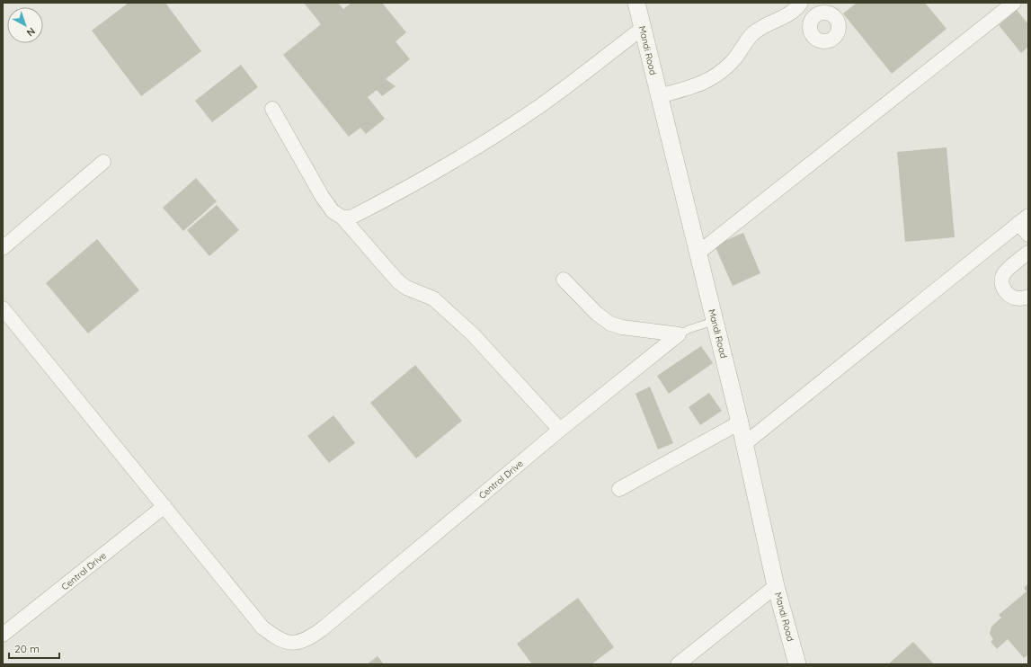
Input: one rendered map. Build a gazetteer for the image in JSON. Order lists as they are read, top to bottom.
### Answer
{
  "streets": {
    "street": ["Mandi Road", "Central Drive"]
  },
  "crossings": [
    ["Mandi Road", "Central Drive"]
  ],
  "scale_bar": "20 m",
  "north": "bottom right"
}
